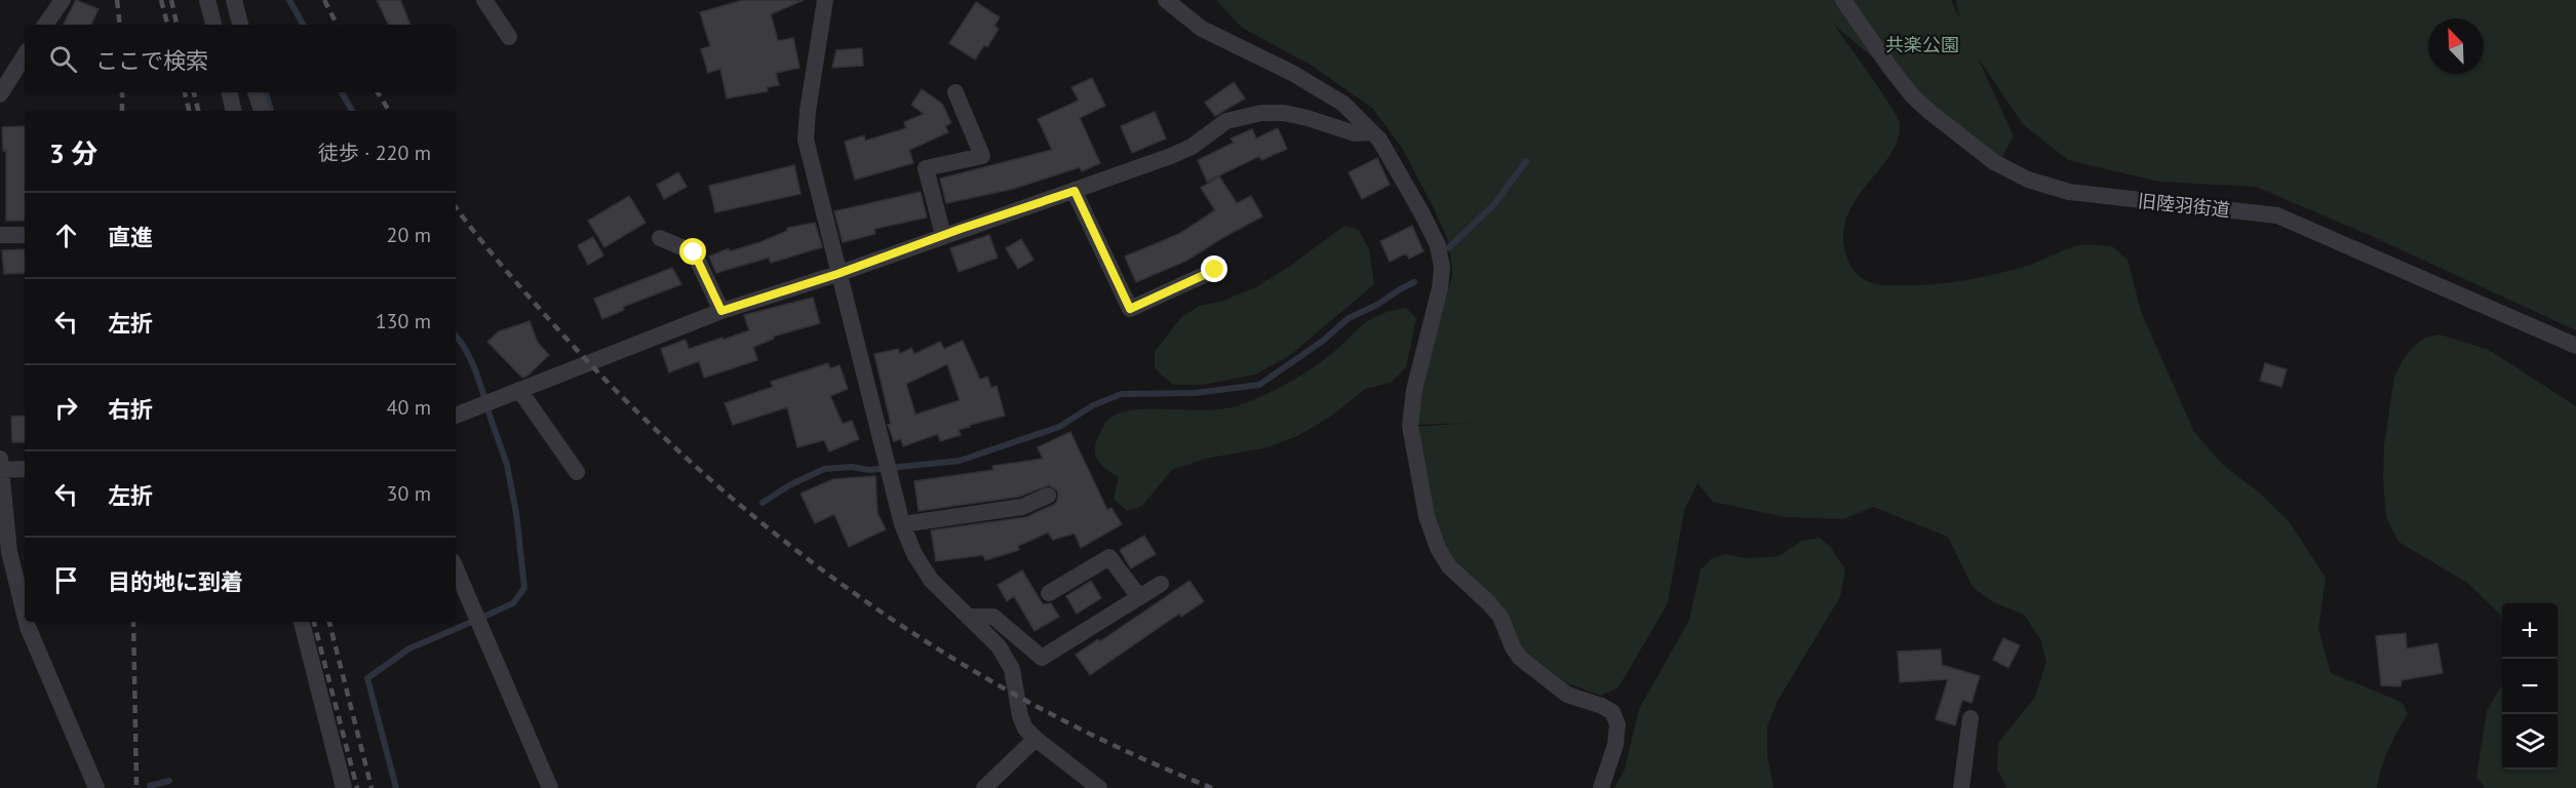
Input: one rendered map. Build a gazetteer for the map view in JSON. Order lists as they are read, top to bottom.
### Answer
{
  "streets": {
    "street": ["旧陸羽街道"]
  },
  "parks": ["共楽公園"],
  "north": "top left",
  "page": {
    "search": "ここで検索",
    "heading": ["3 分", "徒歩 · 220 m"],
    "list": [
      ["直進", "20 m"],
      ["左折", "130 m"],
      ["右折", "40 m"],
      ["左折", "30 m"],
      "目的地に到着"
    ],
    "map_buttons": ["+", "−"]
  }
}
